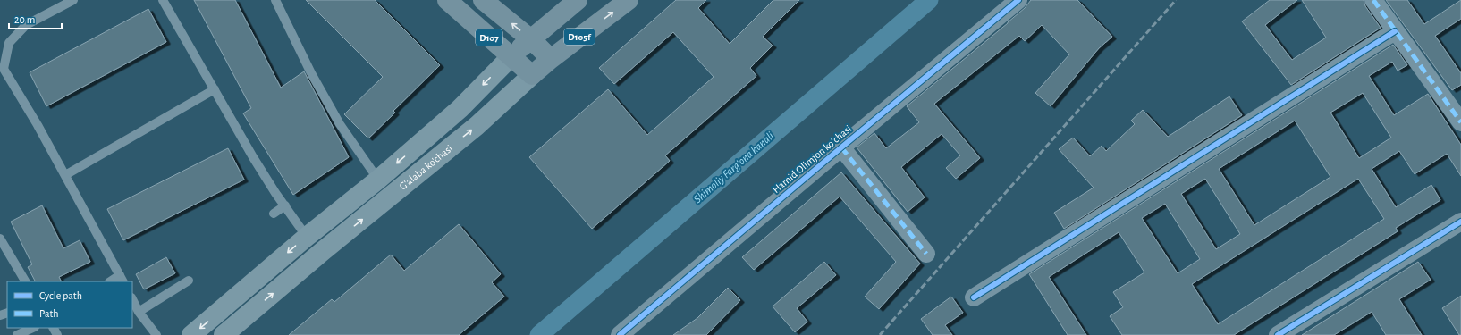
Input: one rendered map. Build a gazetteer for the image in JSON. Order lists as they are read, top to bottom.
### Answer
{
  "streets": {
    "main road": ["D105f", "D107", "G'alaba ko'chasi"],
    "street": ["Hamid Olimjon koʻchasi"]
  },
  "crossings": [
    ["D107", "G'alaba ko'chasi"]
  ],
  "water": ["Shimoliy Fargʻona kanali"],
  "legend": ["Cycle path", "Path"],
  "scale_bar": "20 m"
}
